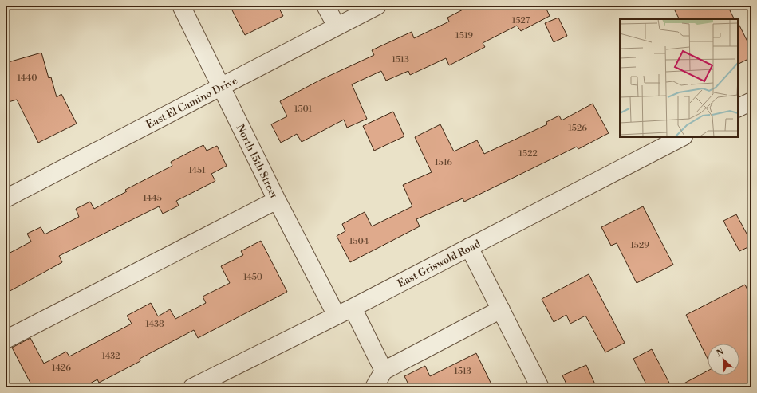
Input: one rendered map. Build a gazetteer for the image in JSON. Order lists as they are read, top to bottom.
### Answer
{
  "streets": {
    "street": ["East El Camino Drive", "North 15th Street", "East Griswold Road"]
  },
  "crossings": [
    ["East El Camino Drive", "North 15th Street"],
    ["North 15th Street", "East Griswold Road"]
  ],
  "house_numbers": [
    "1527",
    "1519",
    "1513",
    "1440",
    "1501",
    "1526",
    "1522",
    "1516",
    "1451",
    "1445",
    "1504",
    "1529",
    "1450",
    "1438",
    "1432",
    "1426",
    "1513"
  ],
  "north": "top left"
}
